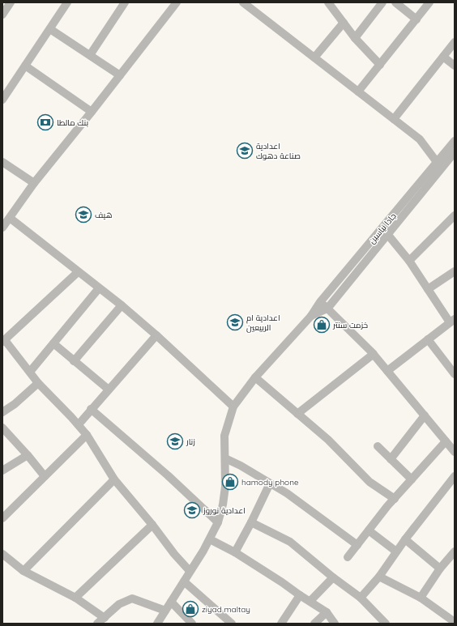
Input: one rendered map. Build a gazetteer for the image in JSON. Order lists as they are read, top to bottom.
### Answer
{
  "streets": {
    "street": ["جادا نیاسین"]
  },
  "places": {
    "bank": ["بنك مالطا"],
    "school or university": [
      "اعدادية صناعة دهوك",
      "هَيف",
      "اعدادية ام الربيعين",
      "زنار",
      "اعدادية نوروز"
    ],
    "shop": ["خزمت سنتر", "hamody phone", "ziyad maltay"]
  }
}
